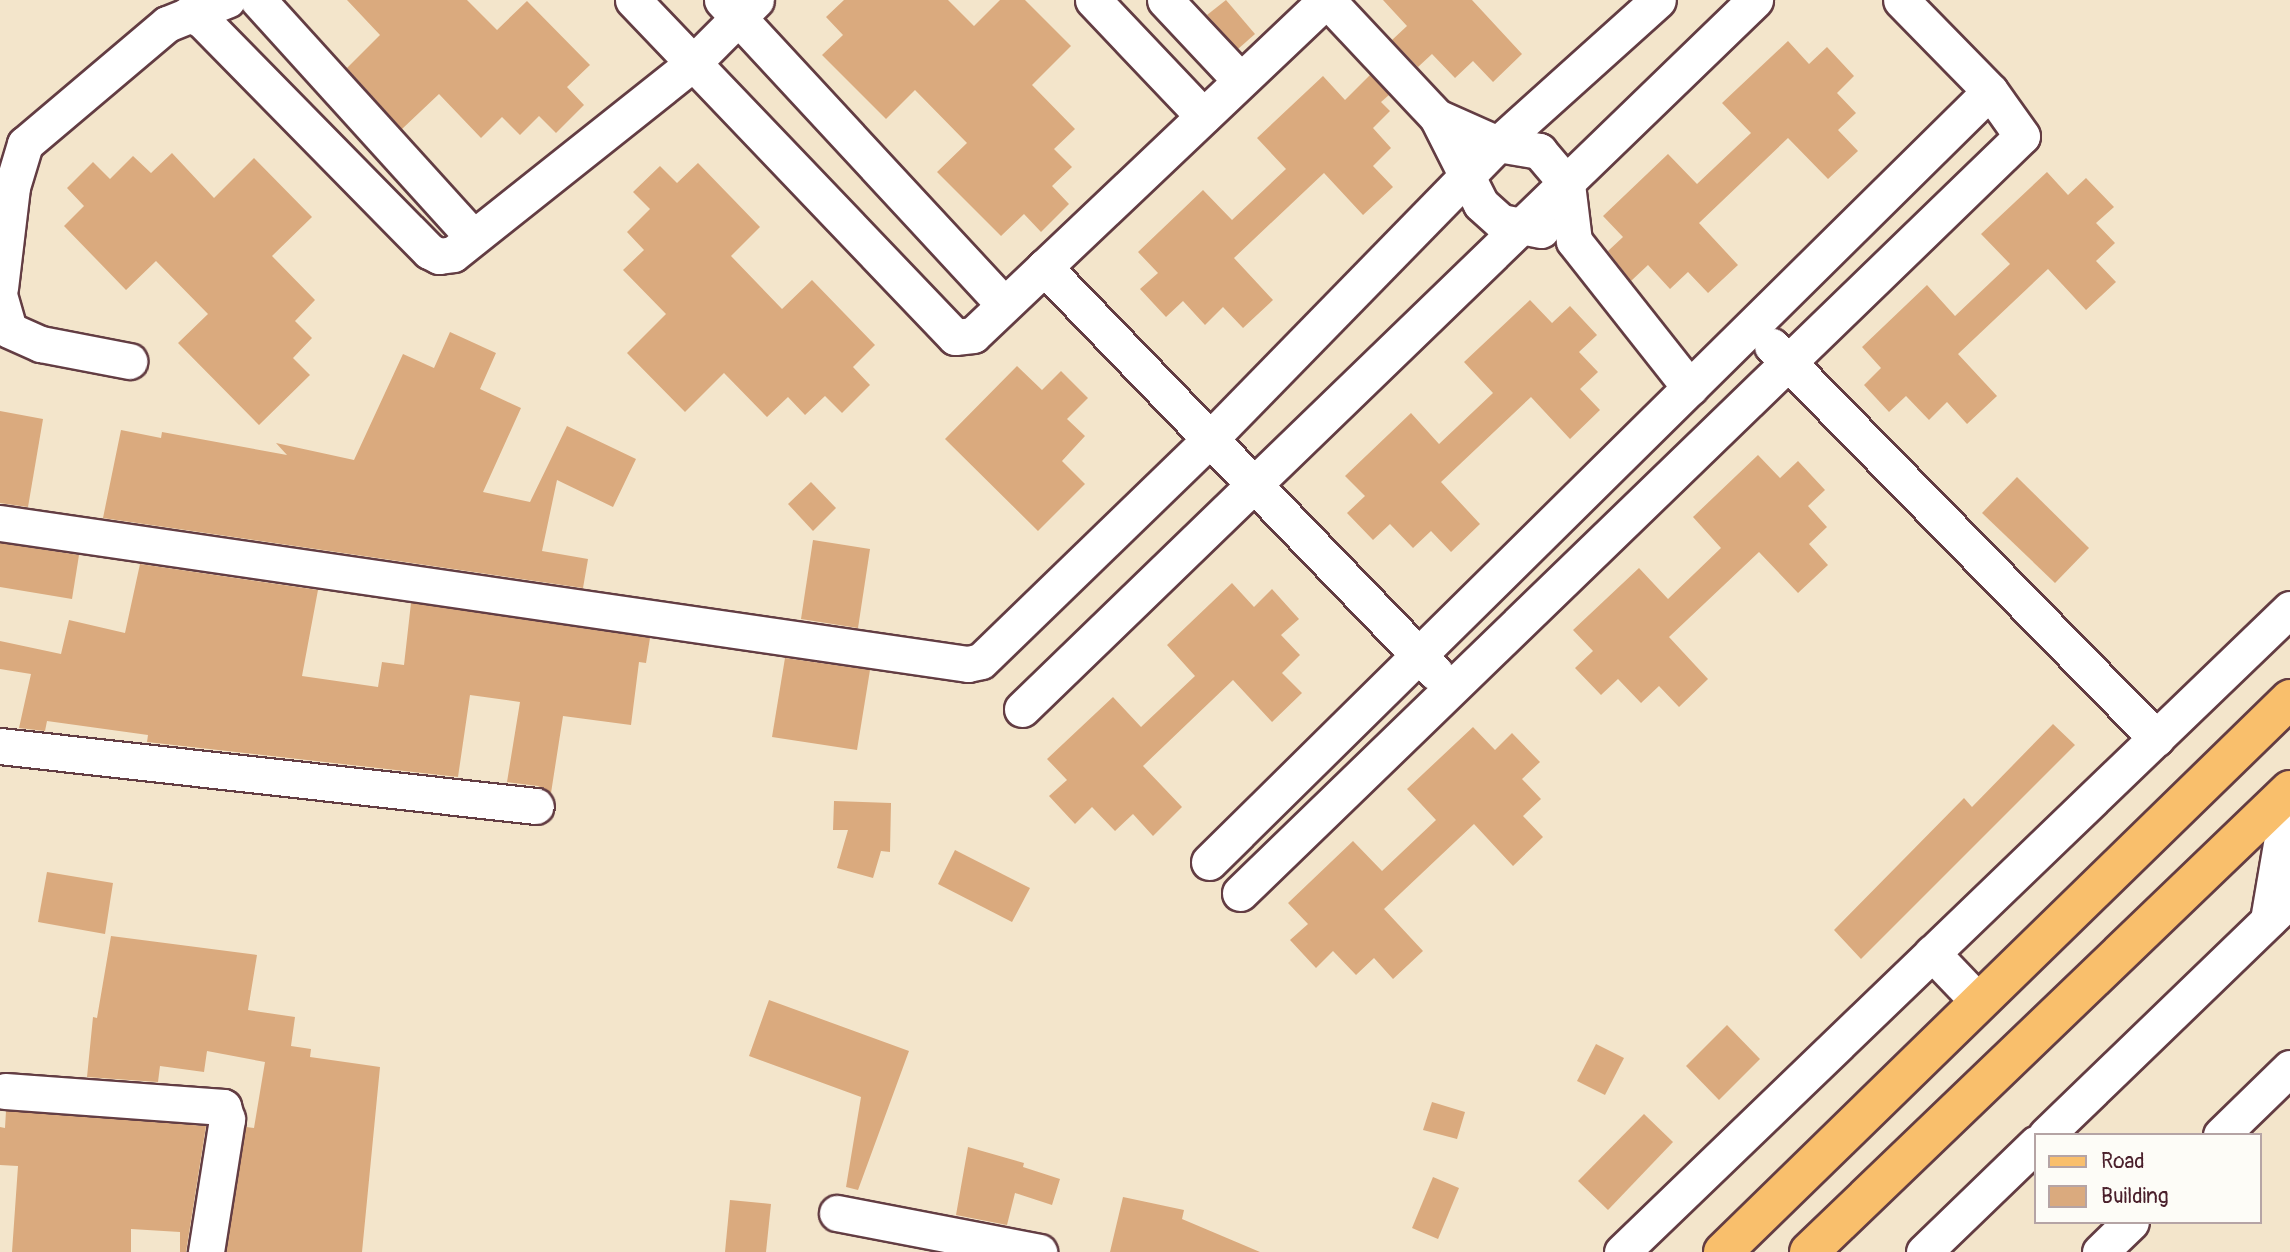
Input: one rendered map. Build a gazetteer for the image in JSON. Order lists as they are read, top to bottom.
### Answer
{
  "legend": ["Road", "Building"]
}
